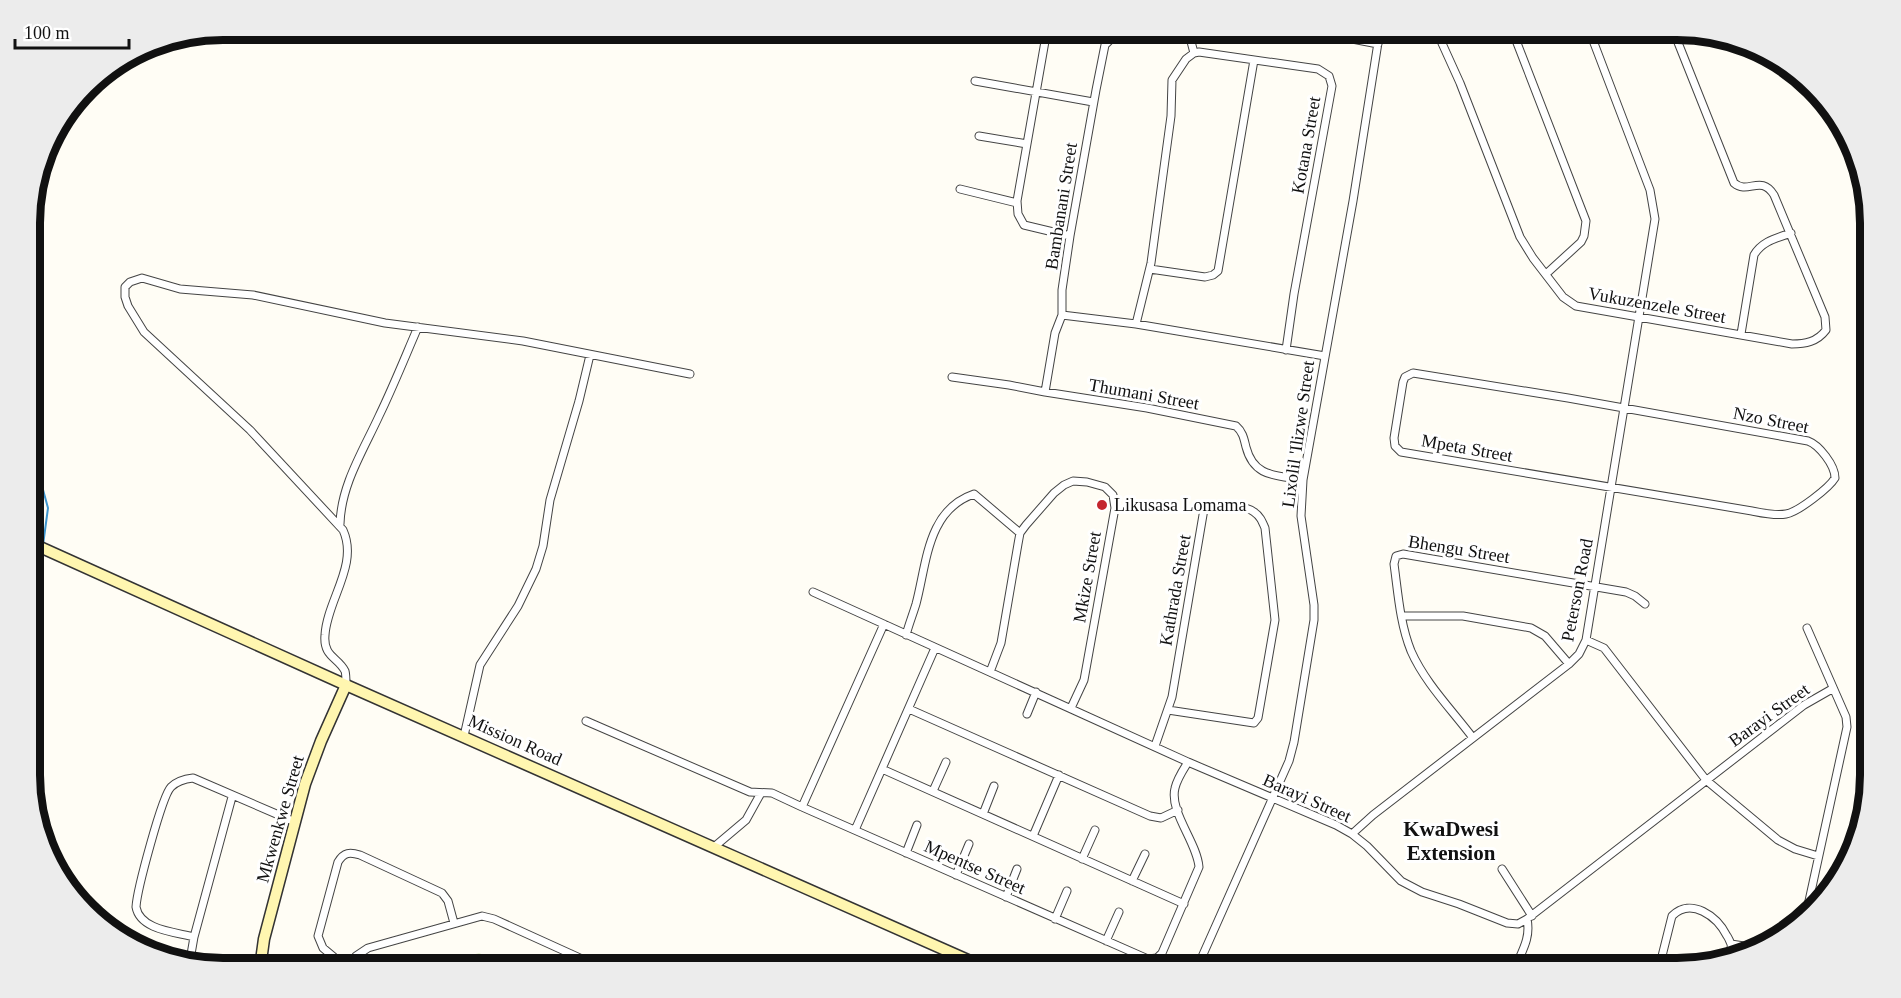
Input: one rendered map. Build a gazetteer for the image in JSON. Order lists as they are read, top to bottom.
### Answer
{
  "streets": {
    "street": [
      "Kotana Street",
      "Bambanani Street",
      "Vukuzenzele Street",
      "Thumani Street",
      "Nzo Street",
      "Lixolil 'Ilizwe Street",
      "Mpeta Street",
      "Bhengu Street",
      "Mkize Street",
      "Kathrada Street",
      "Peterson Road",
      "Barayi Street",
      "Mission Road",
      "Mkwenkwe Street",
      "Mpentse Street"
    ]
  },
  "crossings": [
    ["Bambanani Street", "Thumani Street"],
    ["Vukuzenzele Street", "Peterson Road"],
    ["Thumani Street", "Lixolil 'Ilizwe Street"],
    ["Nzo Street", "Mpeta Street"],
    ["Nzo Street", "Peterson Road"],
    ["Lixolil 'Ilizwe Street", "Barayi Street"],
    ["Mpeta Street", "Peterson Road"],
    ["Bhengu Street", "Peterson Road"],
    ["Mkize Street", "Barayi Street"],
    ["Kathrada Street", "Barayi Street"],
    ["Peterson Road", "Barayi Street"],
    ["Barayi Street", "Mpentse Street"],
    ["Mission Road", "Mkwenkwe Street"]
  ],
  "districts": ["KwaDwesi Extension"],
  "places": ["Likusasa Lomama"],
  "scale_bar": "100 m"
}
